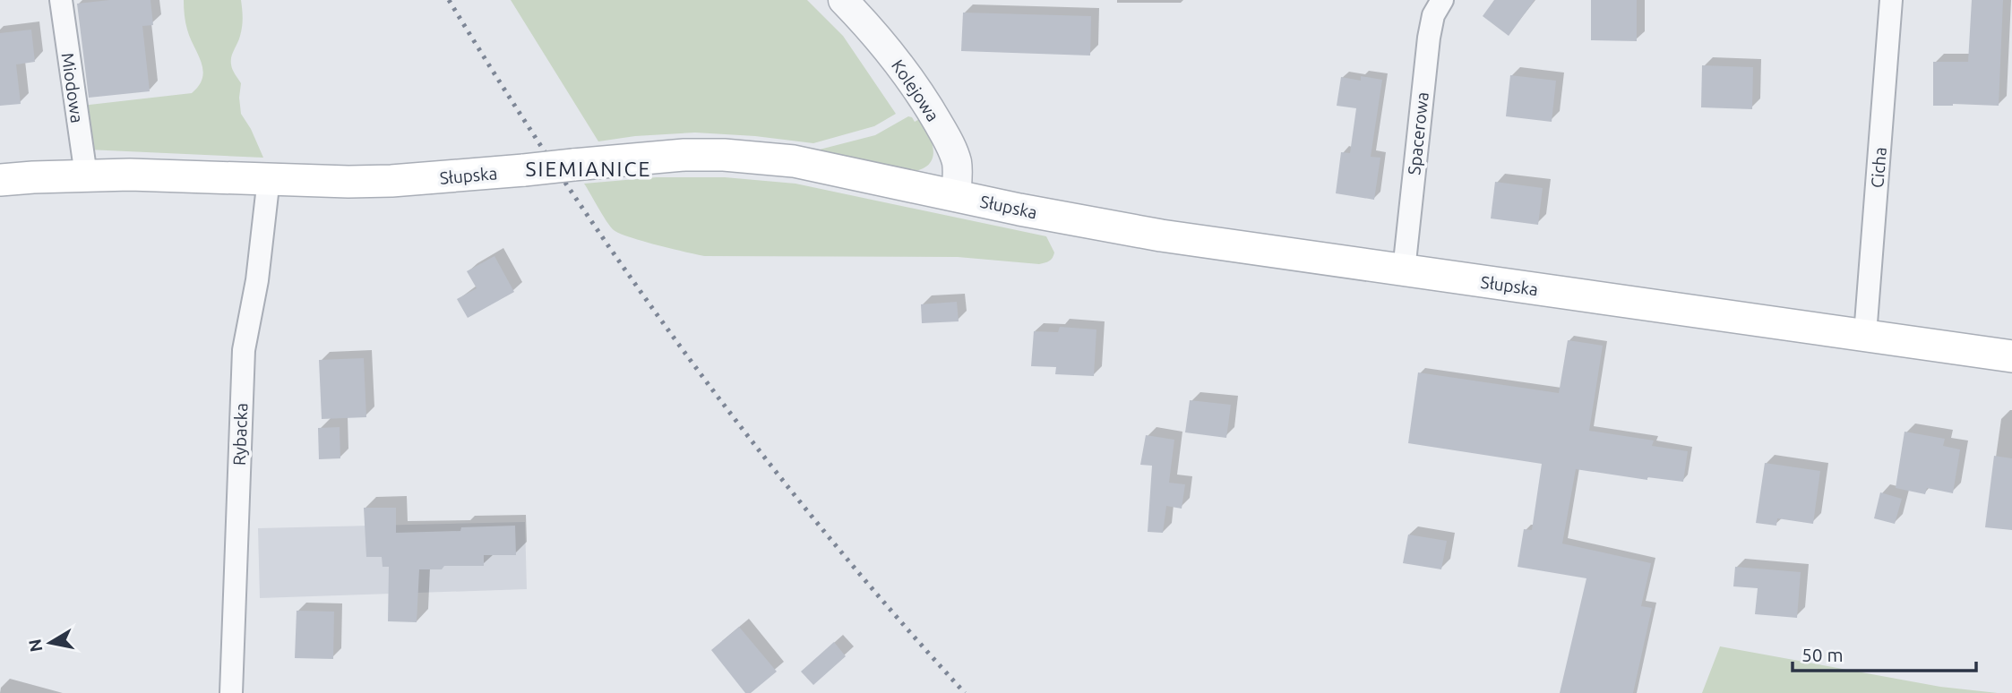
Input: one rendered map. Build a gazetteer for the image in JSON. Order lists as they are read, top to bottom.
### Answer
{
  "streets": {
    "main road": ["Słupska"],
    "street": [
      "Miodowa",
      "Kolejowa",
      "Spacerowa",
      "Cicha",
      "Rybacka"
    ]
  },
  "crossings": [
    ["Miodowa", "Słupska"],
    ["Kolejowa", "Słupska"],
    ["Spacerowa", "Słupska"],
    ["Cicha", "Słupska"],
    ["Słupska", "Rybacka"]
  ],
  "districts": ["SIEMIANICE"],
  "scale_bar": "50 m",
  "north": "left"
}
